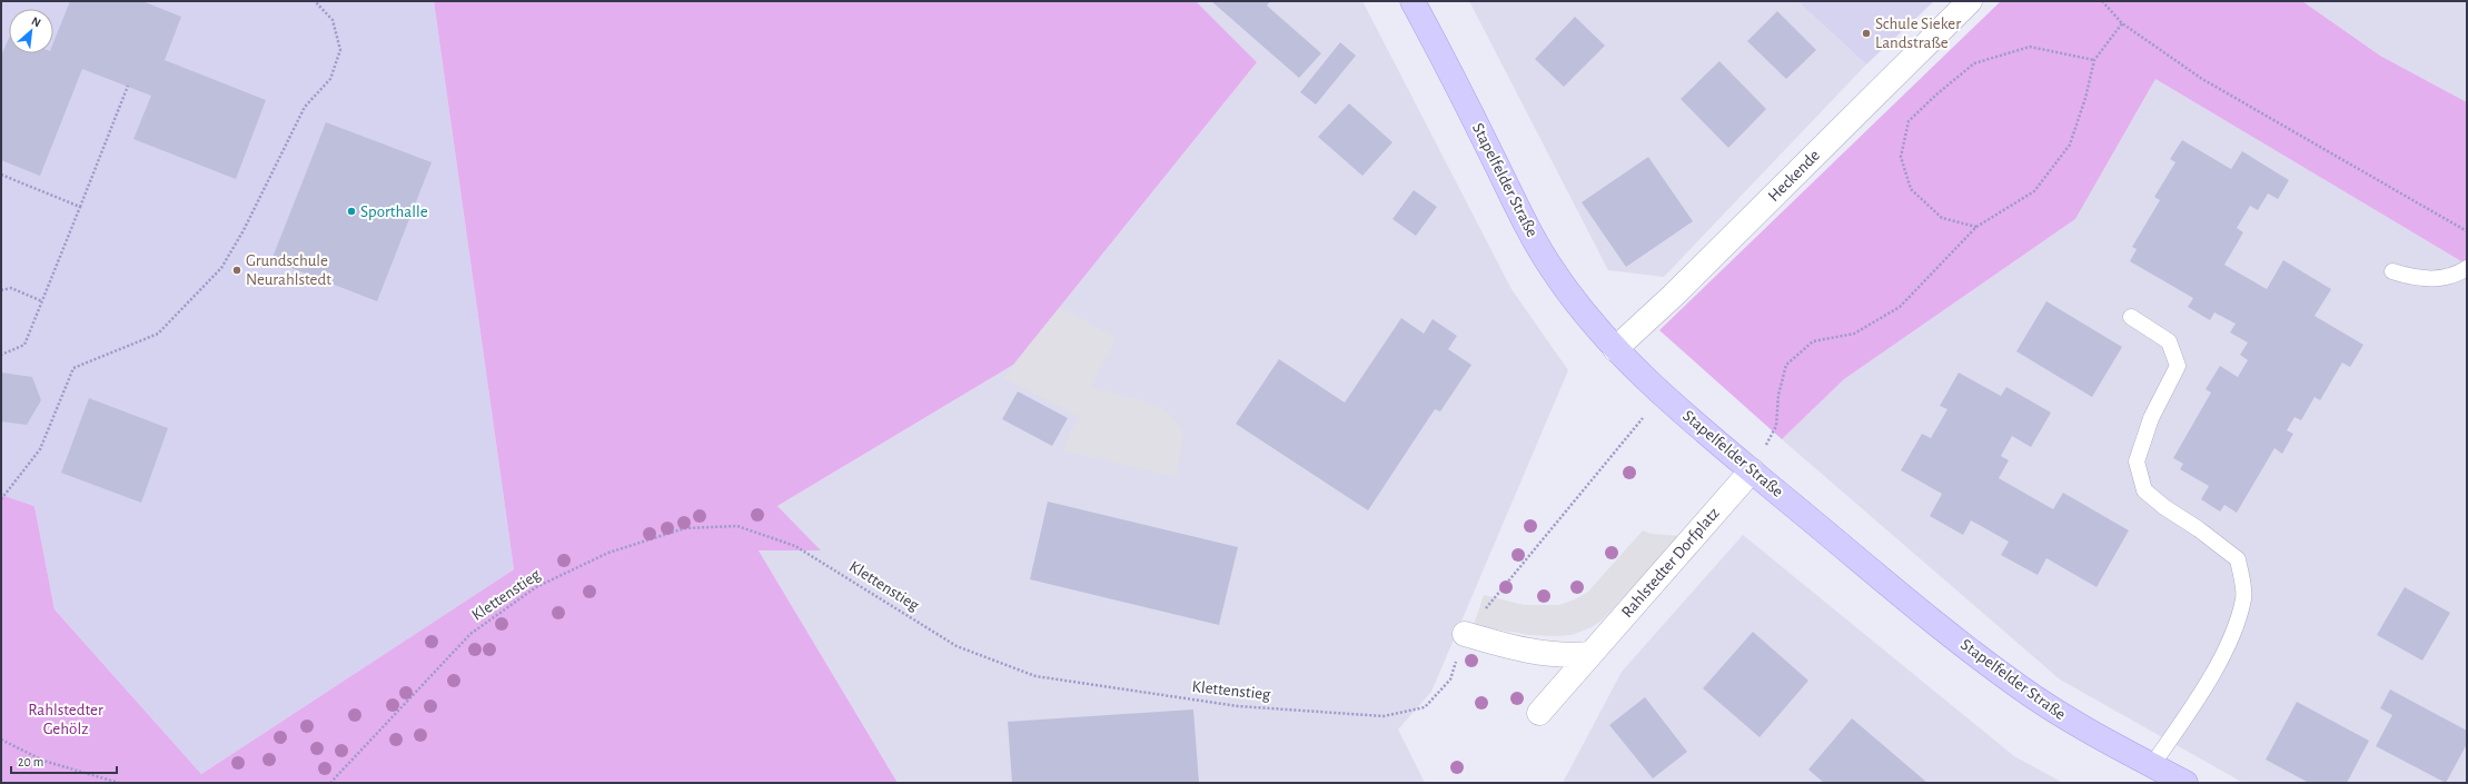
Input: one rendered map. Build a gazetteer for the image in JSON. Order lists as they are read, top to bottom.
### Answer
{
  "streets": {
    "street": ["Heckende", "Stapelfelder Straße", "Rahlstedter Dorfplatz"],
    "path": ["Klettenstieg"]
  },
  "crossings": [
    ["Heckende", "Stapelfelder Straße"],
    ["Stapelfelder Straße", "Rahlstedter Dorfplatz"]
  ],
  "parks": ["Rahlstedter Gehölz"],
  "places": ["Schule Sieker Landstraße", "Sporthalle", "Grundschule Neurahlstedt"],
  "scale_bar": "20 m",
  "north": "top right"
}
